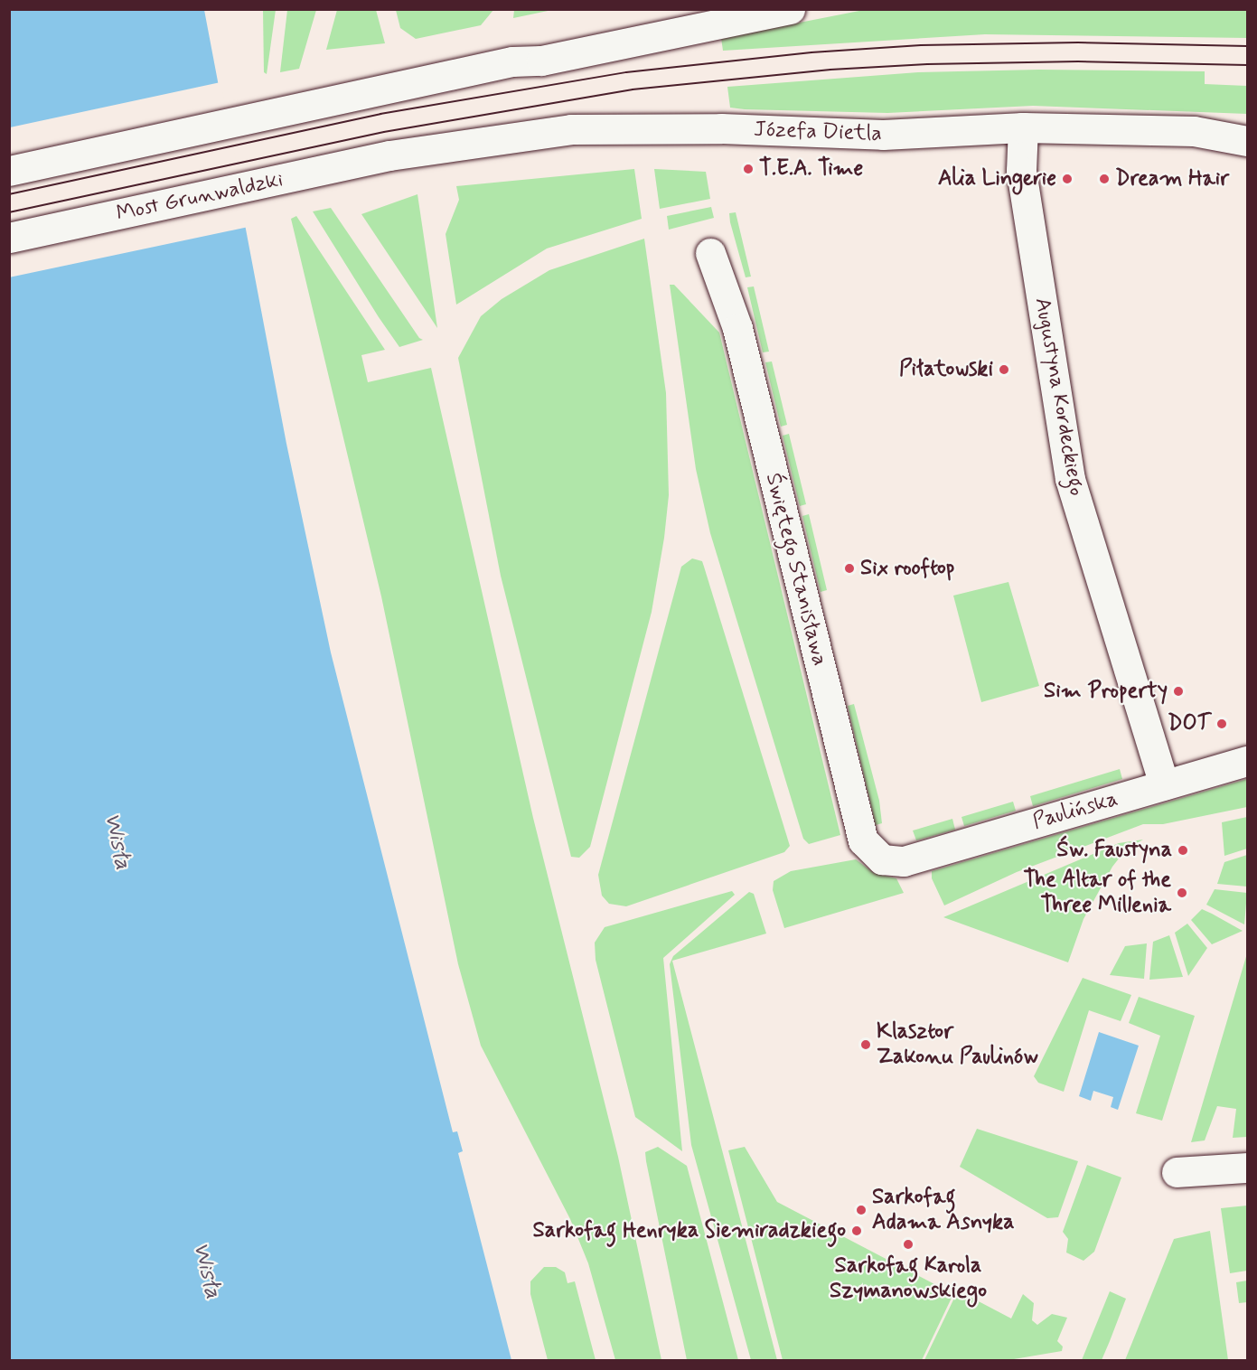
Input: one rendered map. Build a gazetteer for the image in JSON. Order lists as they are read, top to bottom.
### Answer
{
  "streets": {
    "street": [
      "Józefa Dietla",
      "Most Grunwaldzki",
      "Augustyna Kordeckiego",
      "Świętego Stanisława",
      "Paulińska"
    ]
  },
  "crossings": [
    ["Józefa Dietla", "Most Grunwaldzki"],
    ["Józefa Dietla", "Augustyna Kordeckiego"],
    ["Augustyna Kordeckiego", "Paulińska"],
    ["Świętego Stanisława", "Paulińska"]
  ],
  "water": ["Wisła"],
  "places": [
    "T.E.A. Time",
    "Alia Lingerie",
    "Dream Hair",
    "Piłatowski",
    "Six rooftop",
    "Sim Property",
    "DOT",
    "Św. Faustyna",
    "The Altar of the Three Millenia",
    "Klasztor Zakonu Paulinów",
    "Sarkofag Adama Asnyka",
    "Sarkofag Henryka Siemiradzkiego",
    "Sarkofag Karola Szymanowskiego"
  ]
}
